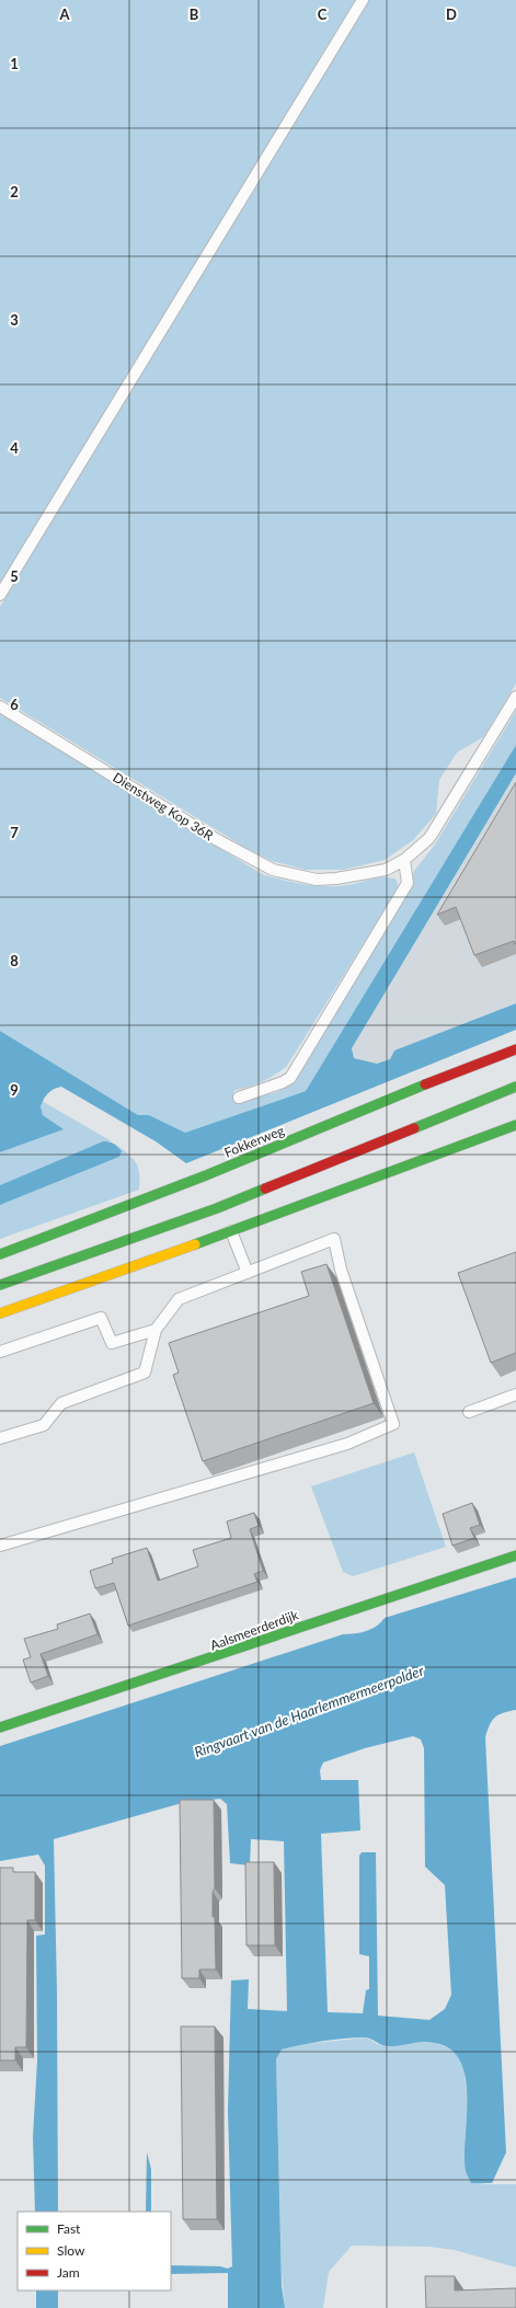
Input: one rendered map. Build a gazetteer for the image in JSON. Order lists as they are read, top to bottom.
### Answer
{
  "streets": {
    "main road": ["Fokkerweg", "Aalsmeerderdijk"],
    "lane": ["Dienstweg Kop 36R"]
  },
  "water": ["Ringvaart van de Haarlemmermeerpolder"],
  "legend": ["Fast", "Slow", "Jam"],
  "grid": {
    "columns": [
      "A",
      "B",
      "C",
      "D"
    ],
    "rows": [
      "1",
      "2",
      "3",
      "4",
      "5",
      "6",
      "7",
      "8",
      "9"
    ]
  }
}
